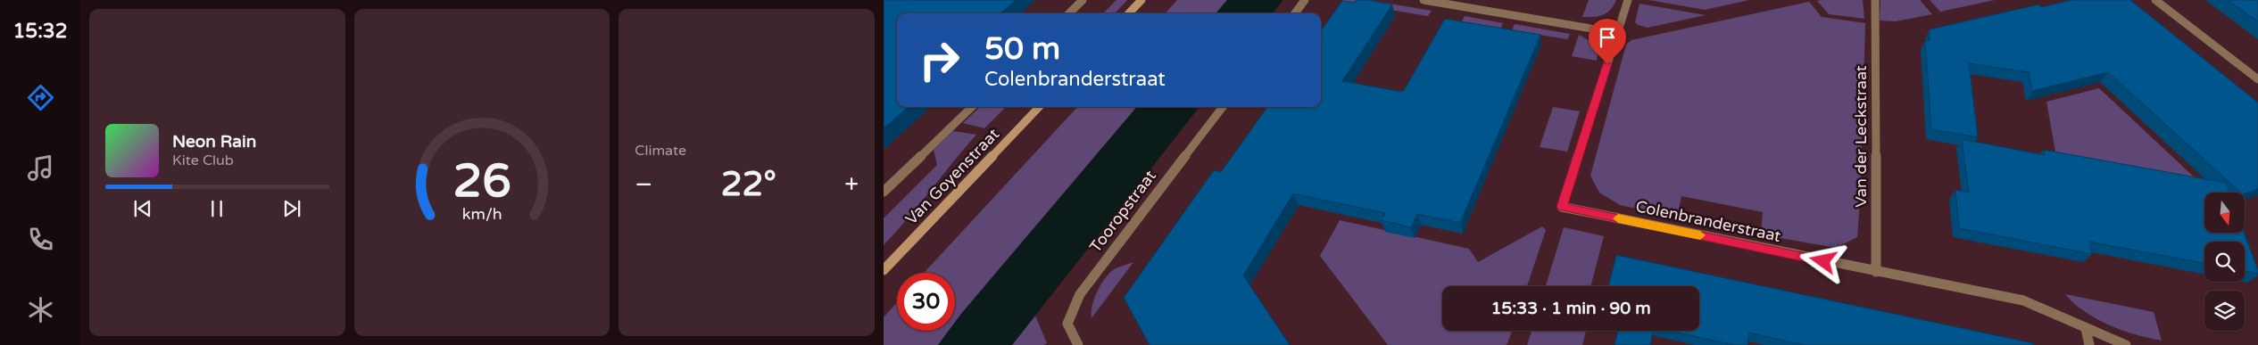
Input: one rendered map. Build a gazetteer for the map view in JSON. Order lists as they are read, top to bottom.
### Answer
{
  "streets": {
    "street": [
      "Van der Leckstraat",
      "Van Goyenstraat",
      "Tooropstraat",
      "Colenbranderstraat"
    ]
  },
  "crossings": [
    ["Van der Leckstraat", "Colenbranderstraat"]
  ],
  "north": "bottom",
  "page": {
    "tabs": "15:32",
    "tile": "Climate",
    "turn": ["50 m", "Colenbranderstraat"],
    "song": ["Neon Rain", "Kite Club"],
    "heat": ["−", "22°", "+"],
    "limit": "30",
    "trip": "15:33 · 1 min · 90 m",
    "gauge": ["26", "km/h"]
  }
}
